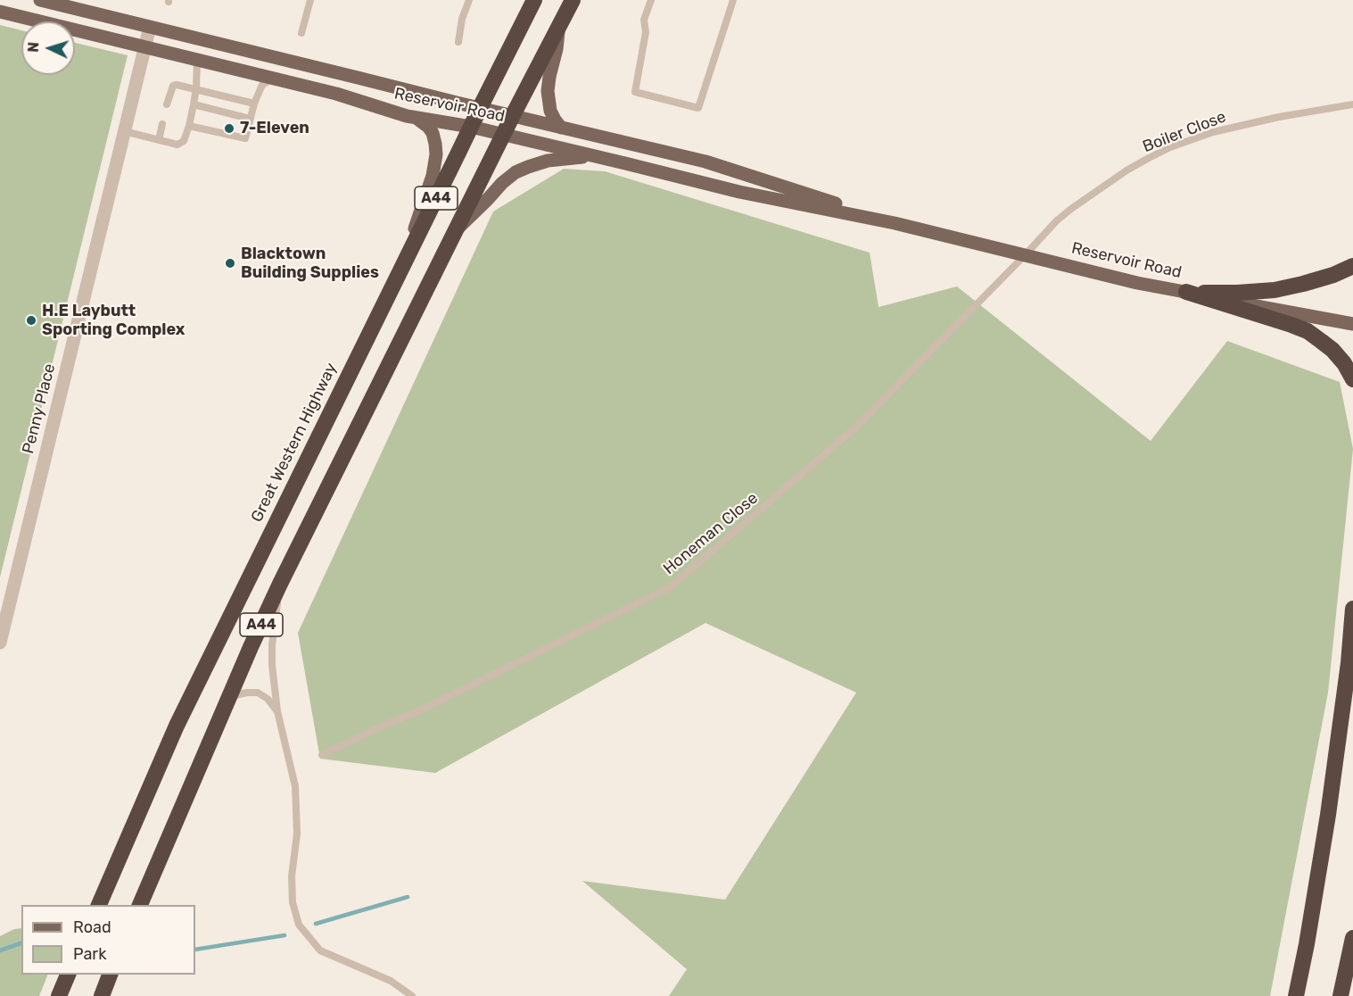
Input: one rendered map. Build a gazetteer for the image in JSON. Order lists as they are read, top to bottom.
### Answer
{
  "streets": {
    "highway": ["A44", "Great Western Highway"],
    "main road": ["Reservoir Road"],
    "street": ["Penny Place"],
    "lane": ["Boiler Close", "Honeman Close"]
  },
  "crossings": [
    ["Reservoir Road", "Boiler Close"],
    ["Reservoir Road", "A44"],
    ["Reservoir Road", "Penny Place"],
    ["Reservoir Road", "Great Western Highway"],
    ["Reservoir Road", "Honeman Close"],
    ["Boiler Close", "Honeman Close"]
  ],
  "places": ["7-Eleven", "Blacktown Building Supplies", "H.E Laybutt Sporting Complex"],
  "legend": ["Road", "Park"],
  "north": "left"
}
